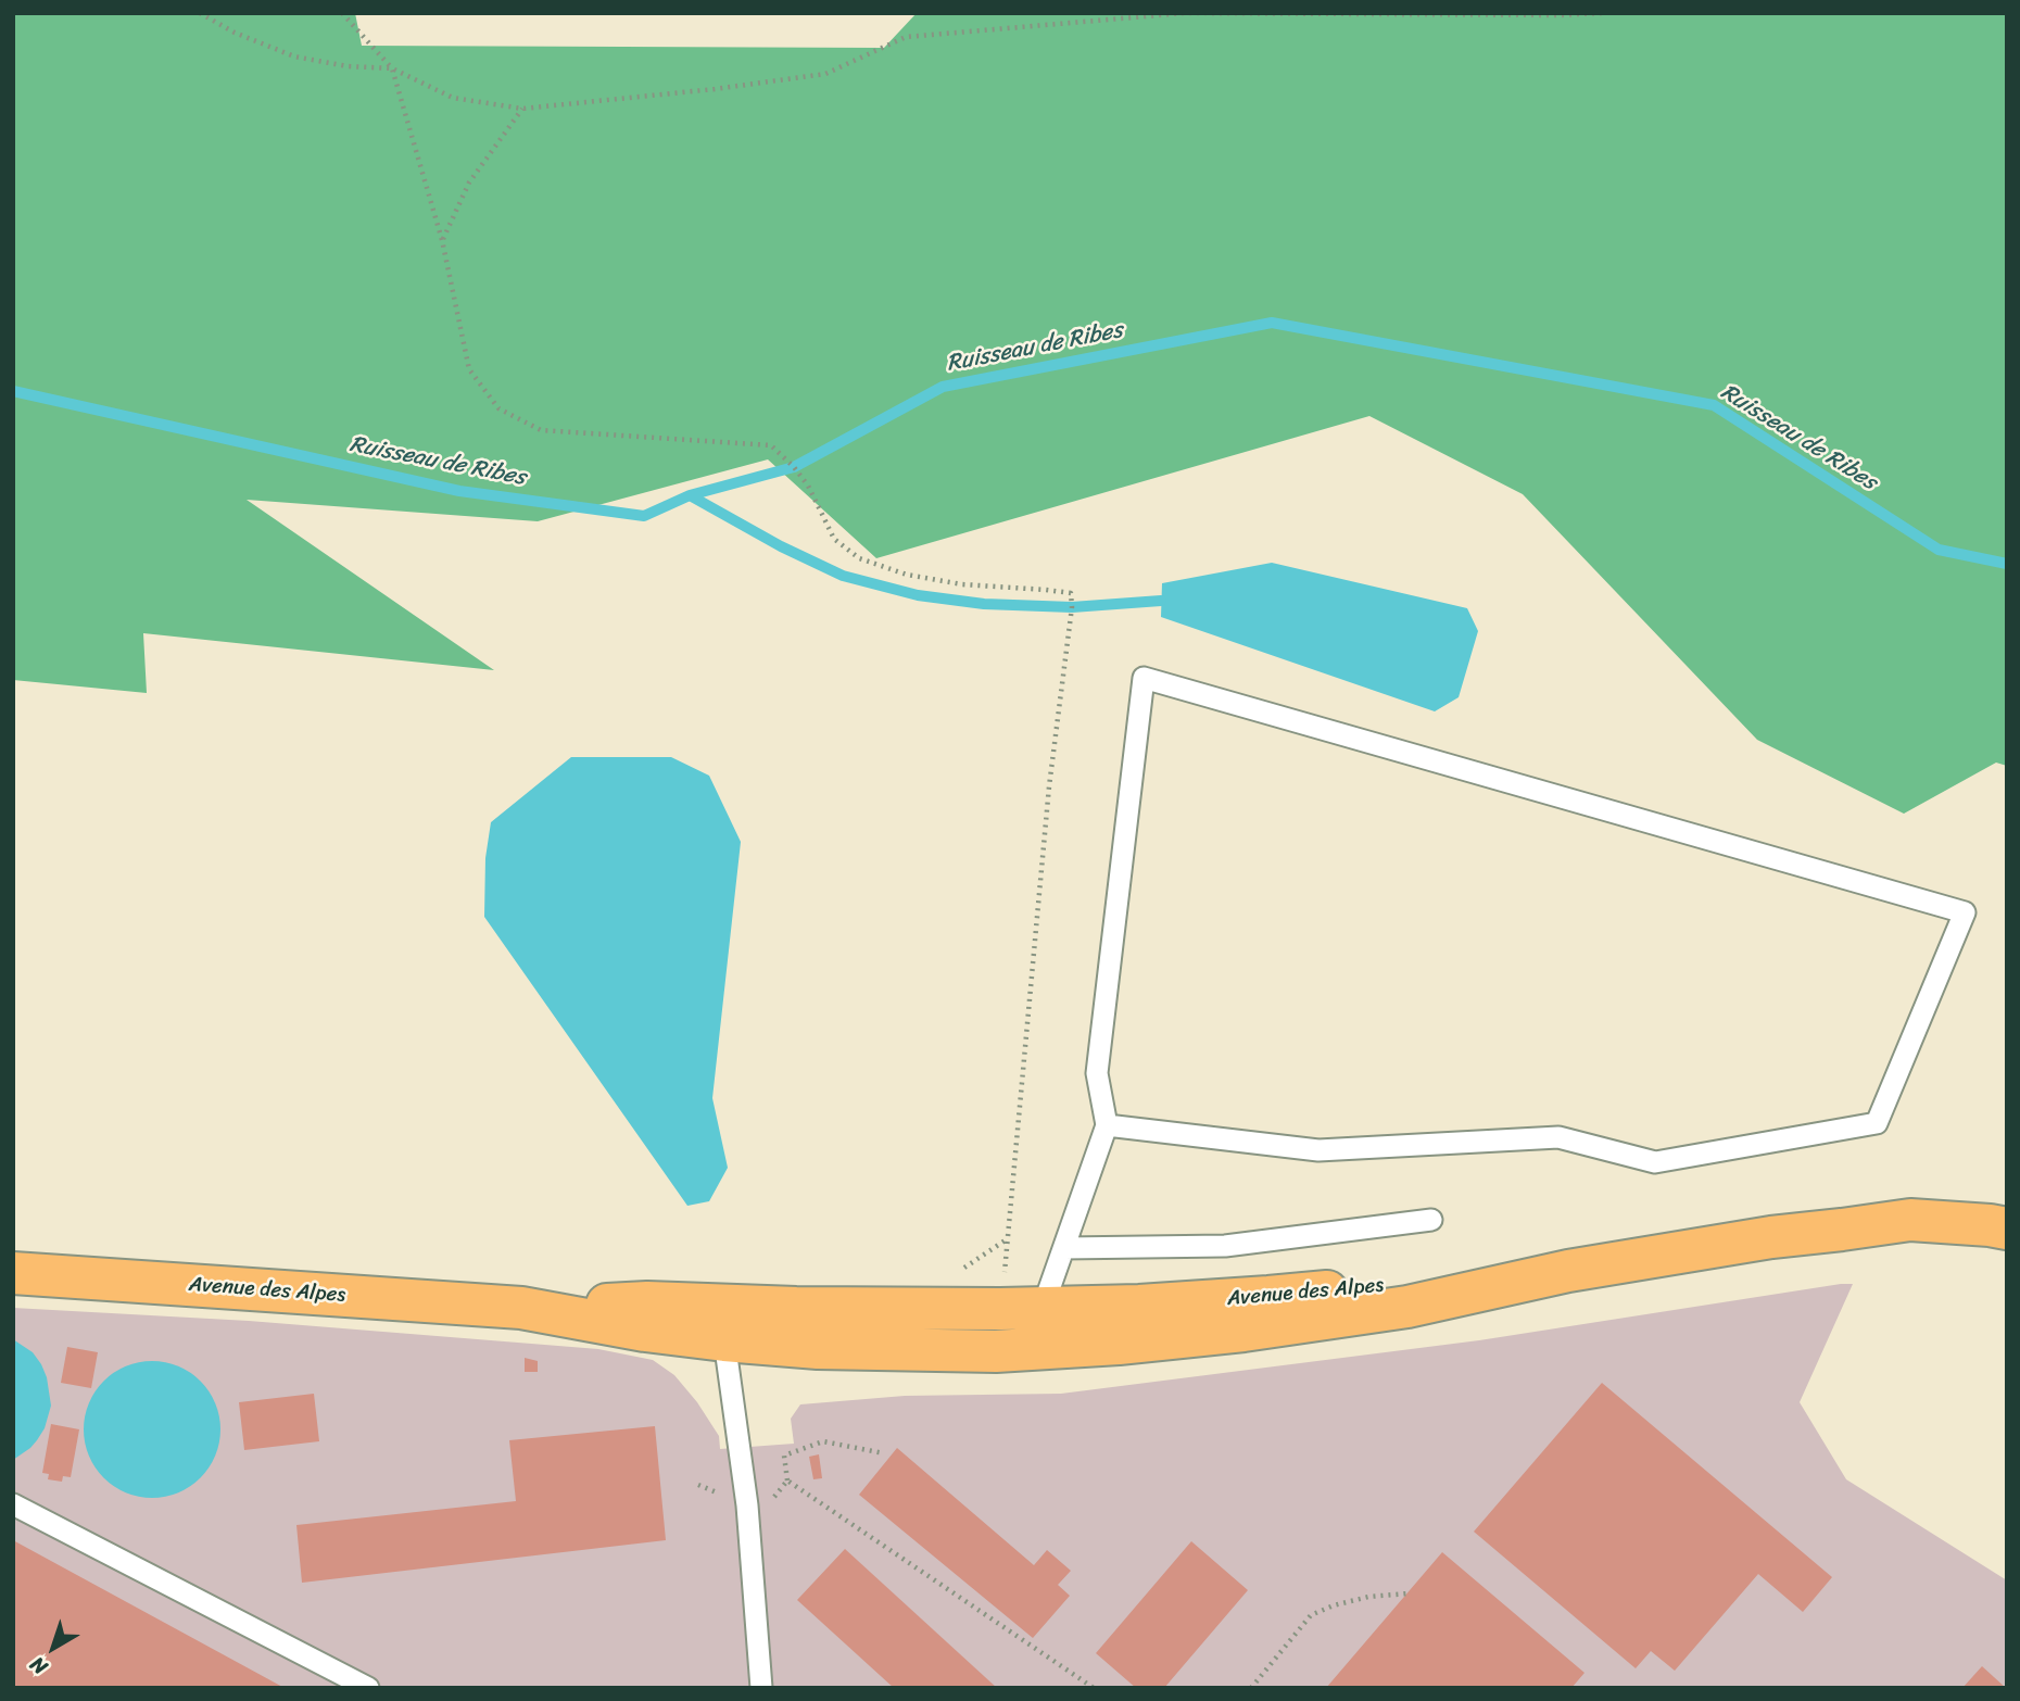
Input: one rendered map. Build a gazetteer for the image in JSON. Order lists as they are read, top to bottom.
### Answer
{
  "streets": {
    "main road": ["Avenue des Alpes"]
  },
  "water": ["Ruisseau de Ribes"],
  "north": "bottom left"
}
